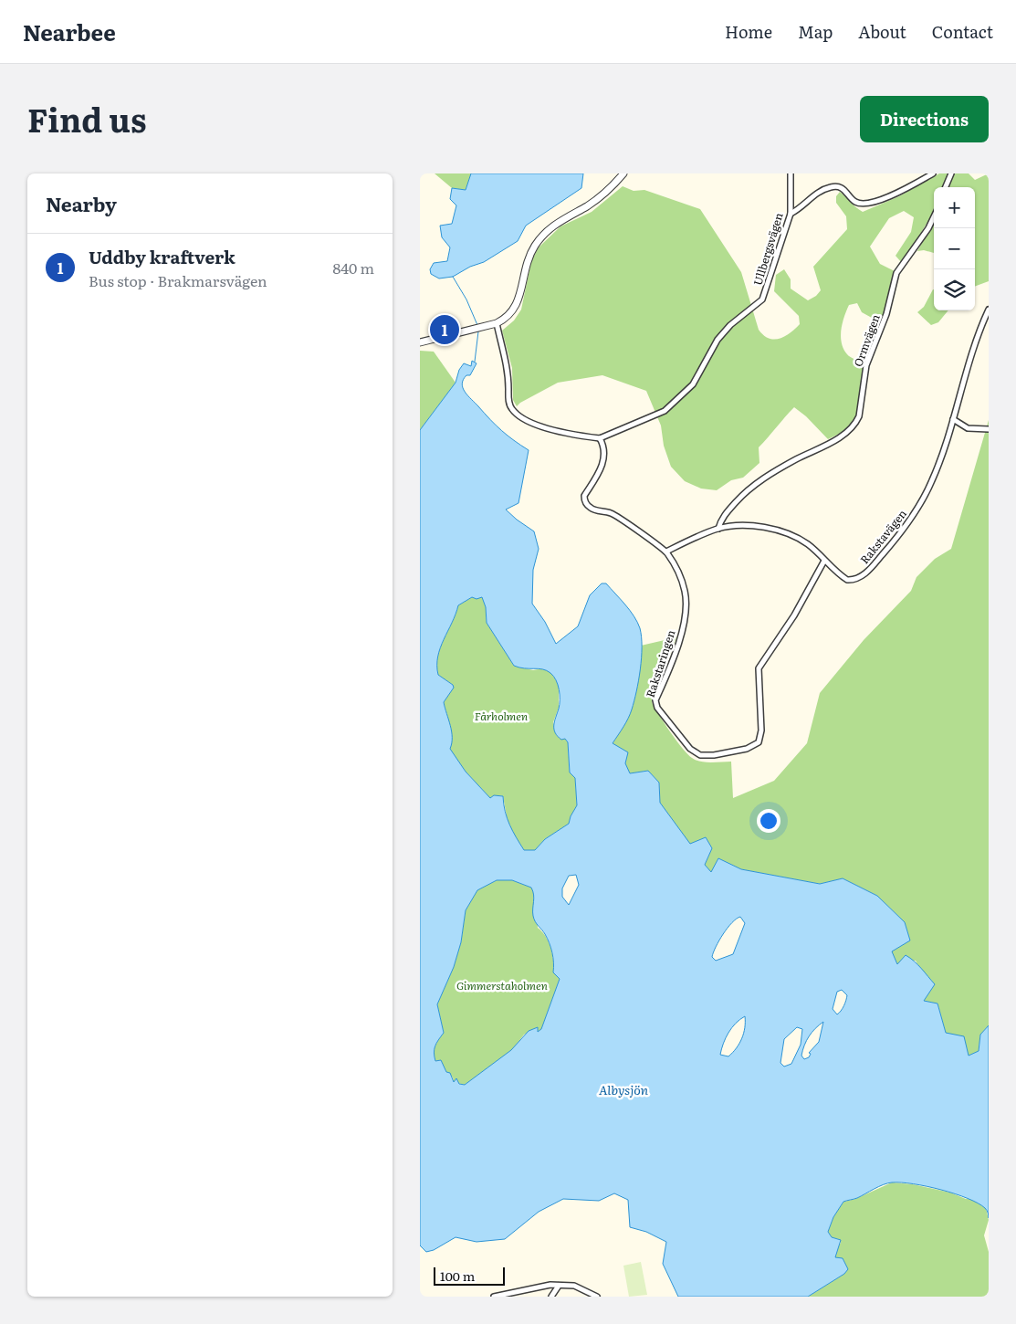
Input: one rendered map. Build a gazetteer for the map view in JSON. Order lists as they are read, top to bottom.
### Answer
{
  "streets": {
    "street": [
      "Ullbergsvägen",
      "Ormvägen",
      "Rakstavägen",
      "Rakstaringen"
    ]
  },
  "crossings": [
    ["Ormvägen", "Rakstavägen"],
    ["Rakstavägen", "Rakstaringen"]
  ],
  "water": ["Albysjön"],
  "parks": ["Fårholmen", "Gimmerstaholmen"],
  "scale_bar": "100 m",
  "page": {
    "header": "Nearbee",
    "nav": [
      "Home",
      "Map",
      "About",
      "Contact"
    ],
    "title": "Find us",
    "buttons": "Directions",
    "heading": "Nearby",
    "map_buttons": ["+", "−"],
    "list": [
      {
        "mark": "1",
        "name": "Uddby kraftverk",
        "note": "Bus stop · Brakmarsvägen",
        "value": "840 m"
      }
    ],
    "pins": "1",
    "scale": "100 m"
  }
}
